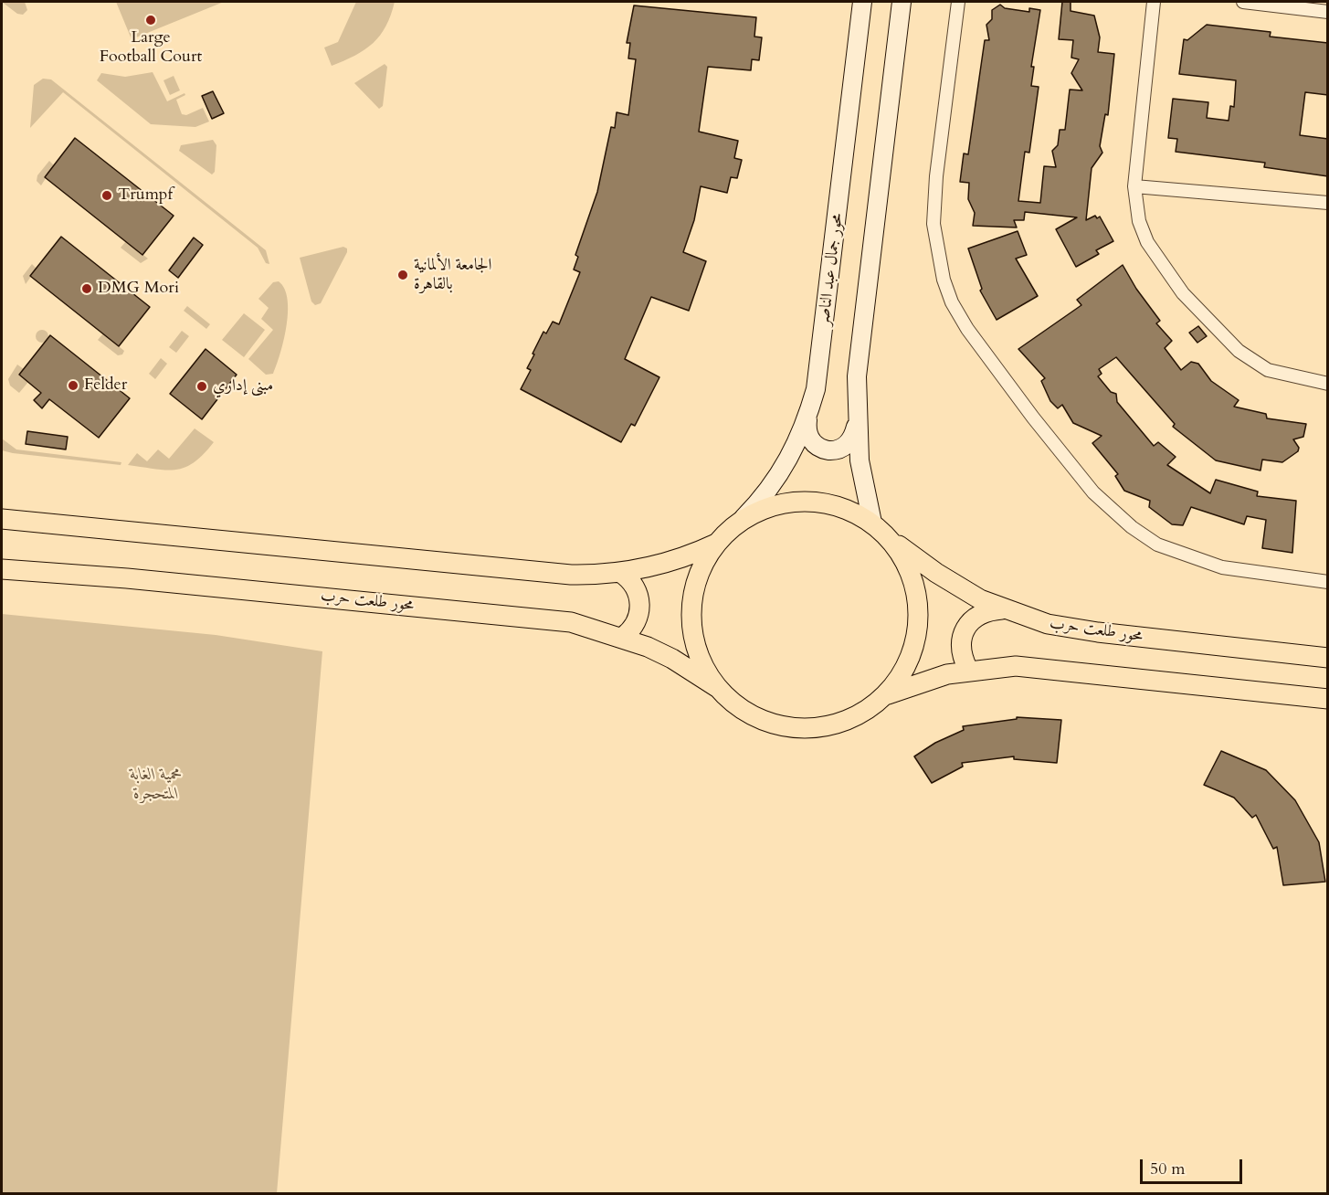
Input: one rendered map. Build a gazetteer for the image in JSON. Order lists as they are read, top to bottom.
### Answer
{
  "streets": {
    "main road": ["محور جمال عبد الناصر", "محور طلعت حرب"]
  },
  "parks": ["محمية الغابة المتحجرة"],
  "places": [
    "Large Football Court",
    "Trumpf",
    "الجامعة الألمانية بالقاهرة",
    "DMG Mori",
    "Felder",
    "مبنى إداري"
  ],
  "scale_bar": "50 m"
}
